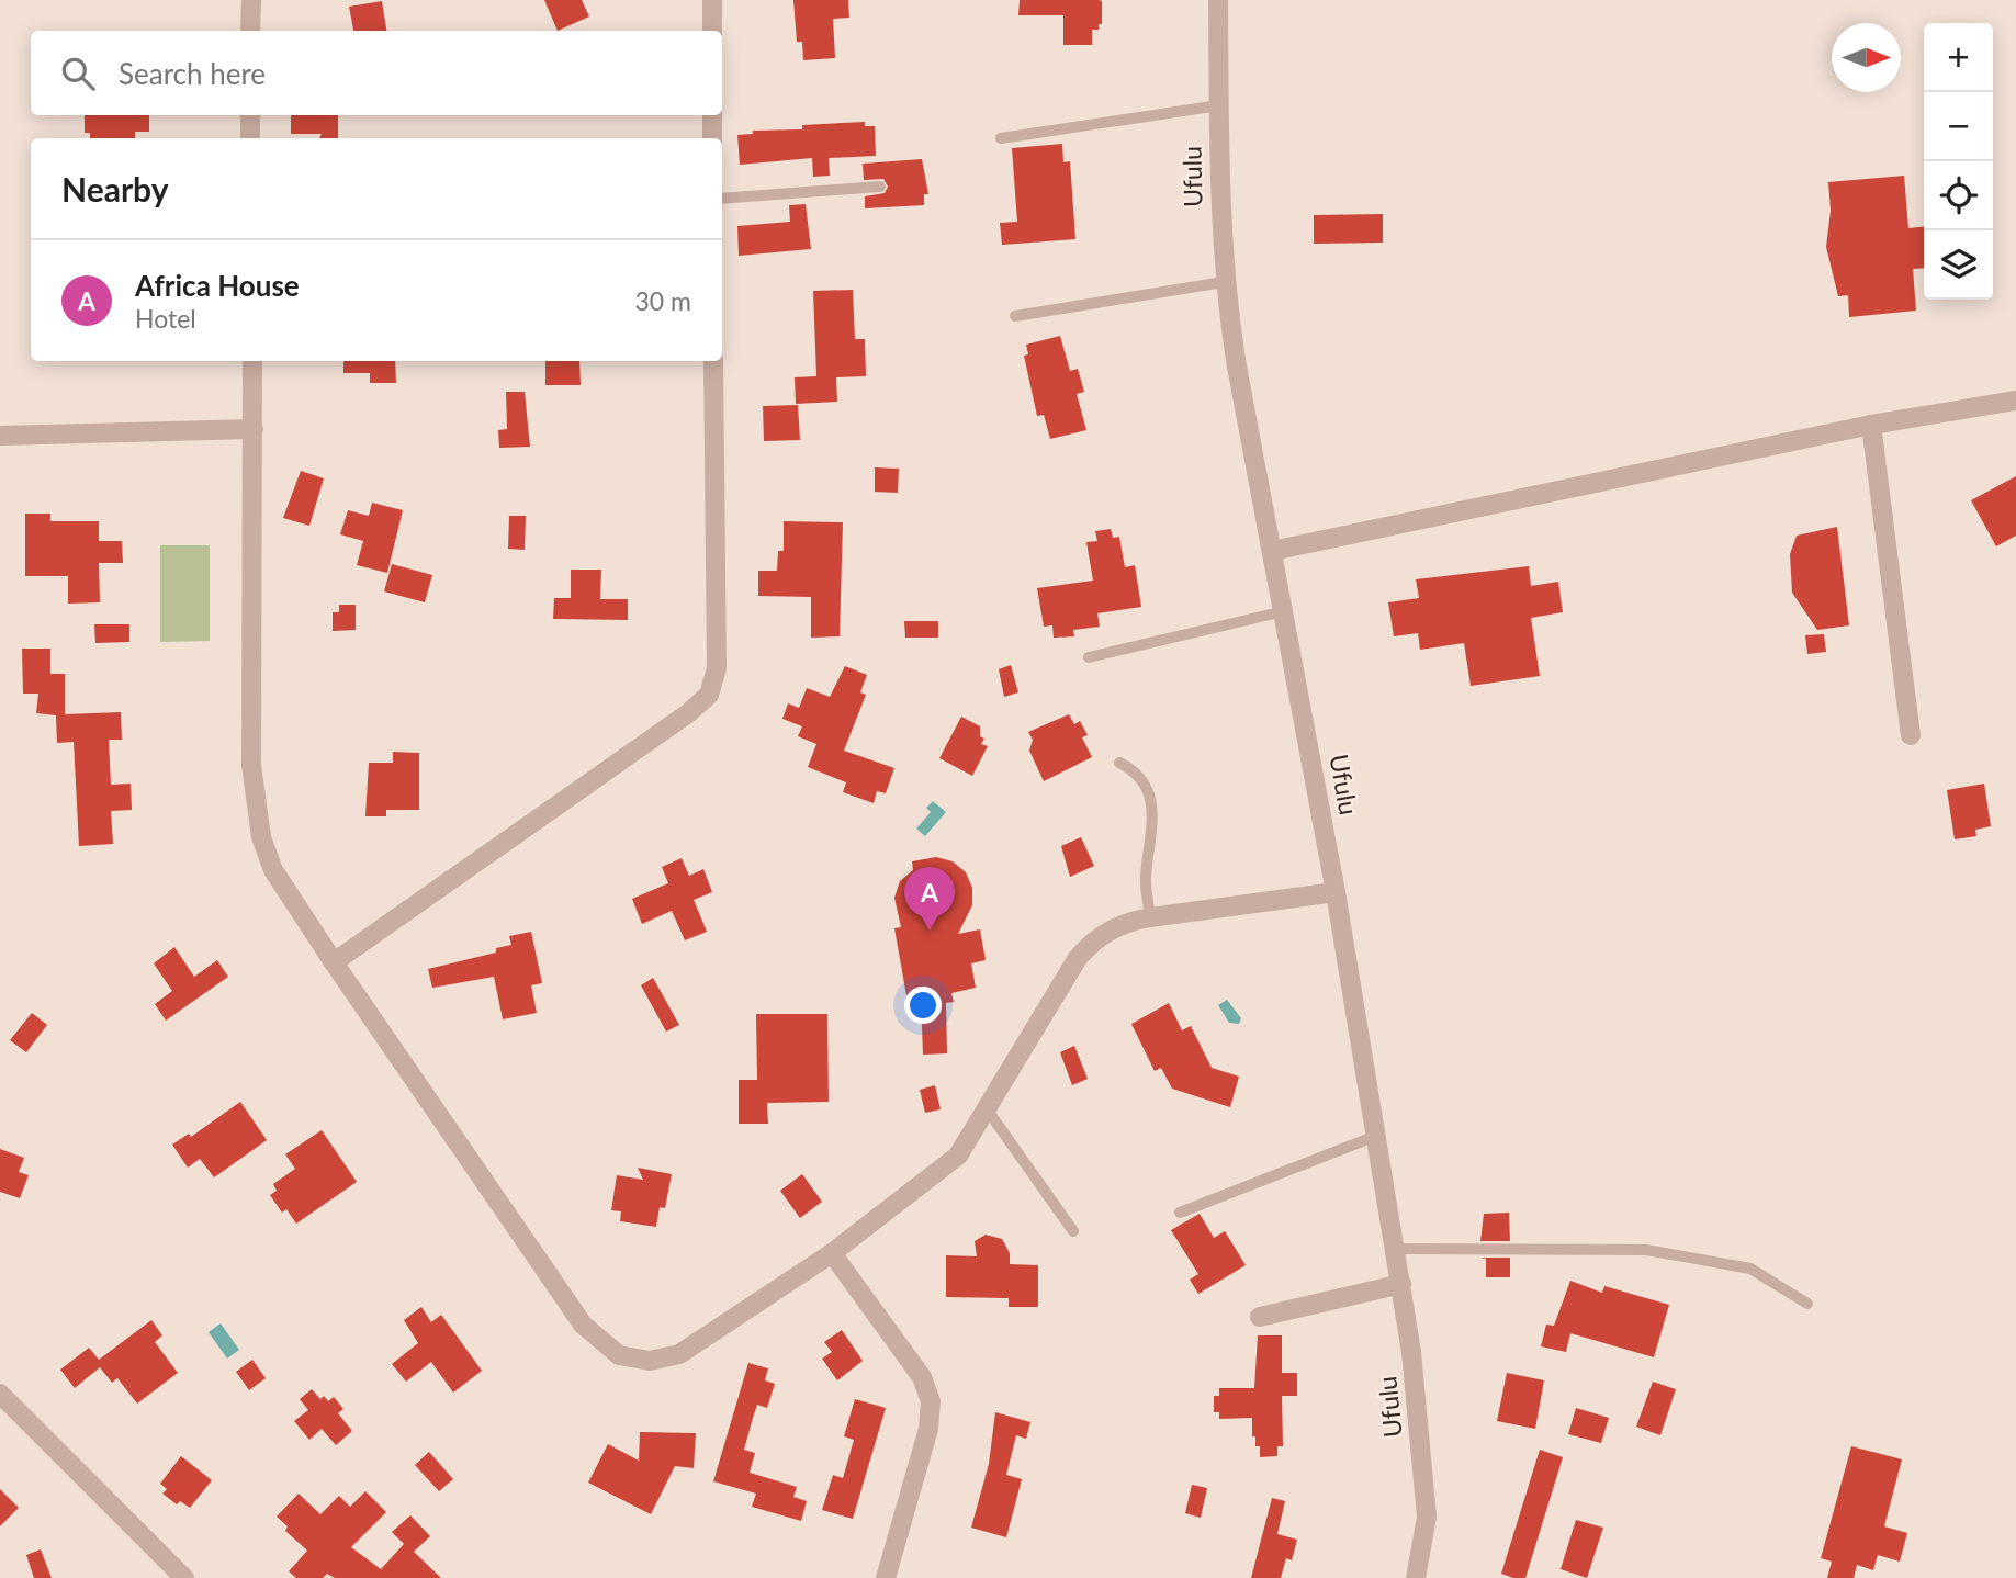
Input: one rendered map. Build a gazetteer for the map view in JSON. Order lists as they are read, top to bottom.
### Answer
{
  "streets": {
    "street": ["Ufulu"]
  },
  "north": "right",
  "page": {
    "map_buttons": ["+", "−"],
    "search": "Search here",
    "heading": "Nearby",
    "list": [
      {
        "mark": "A",
        "name": "Africa House",
        "note": "Hotel",
        "value": "30 m"
      }
    ],
    "pins": "A"
  }
}
